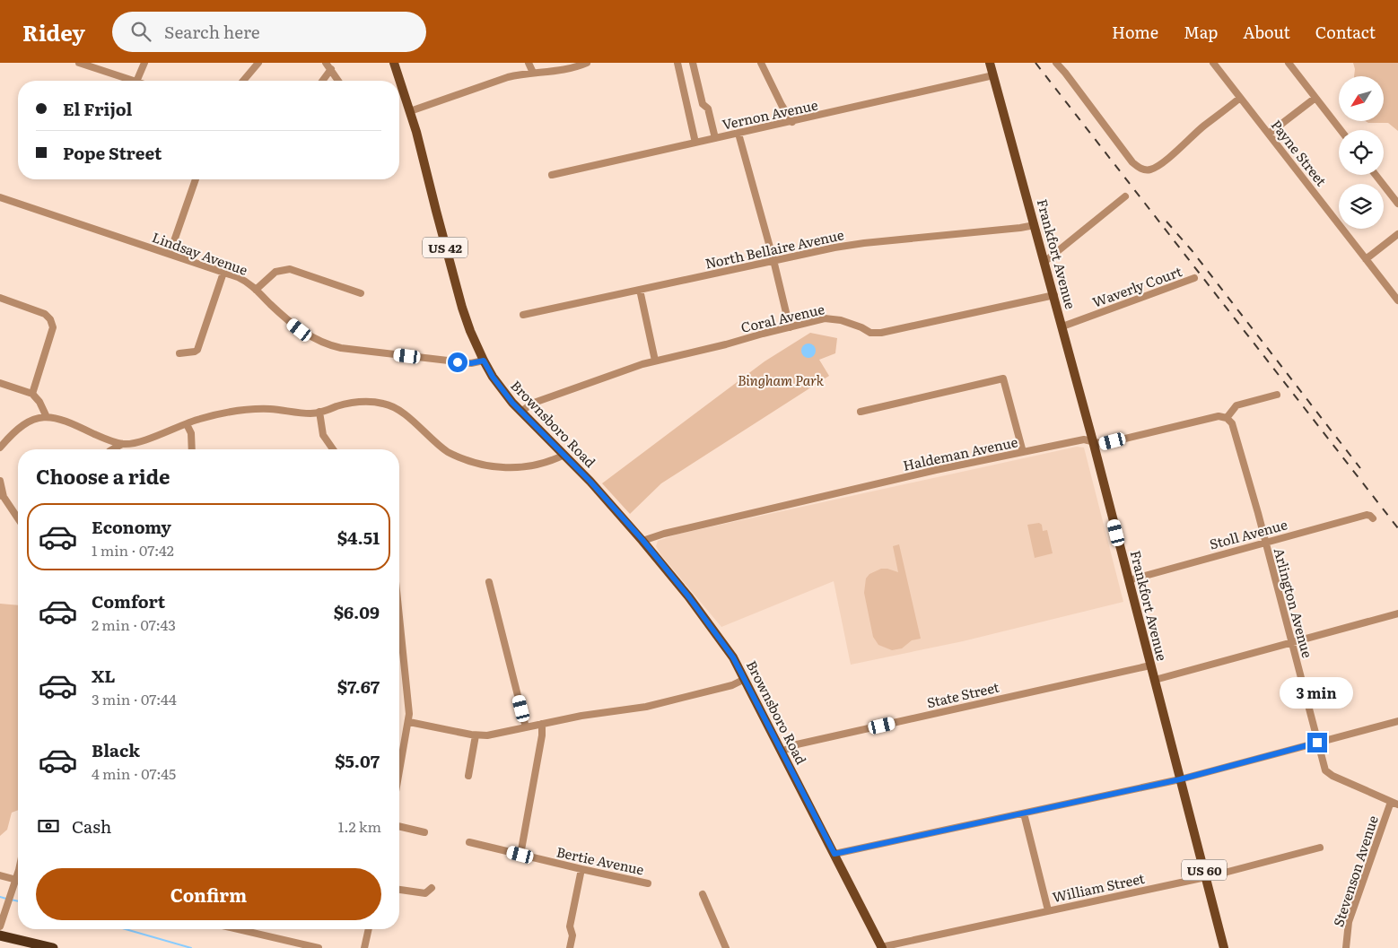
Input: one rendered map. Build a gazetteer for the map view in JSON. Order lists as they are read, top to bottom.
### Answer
{
  "streets": {
    "main road": [
      "US 42",
      "Frankfort Avenue",
      "Brownsboro Road",
      "US 60"
    ],
    "street": [
      "Vernon Avenue",
      "Payne Street",
      "North Bellaire Avenue",
      "Lindsay Avenue",
      "Waverly Court",
      "Coral Avenue",
      "Haldeman Avenue",
      "Stoll Avenue",
      "Arlington Avenue",
      "State Street",
      "Bertie Avenue",
      "Stevenson Avenue",
      "William Street"
    ]
  },
  "crossings": [
    ["Vernon Avenue", "Frankfort Avenue"],
    ["North Bellaire Avenue", "Frankfort Avenue"],
    ["Lindsay Avenue", "Brownsboro Road"],
    ["Frankfort Avenue", "Waverly Court"],
    ["Frankfort Avenue", "Coral Avenue"],
    ["Frankfort Avenue", "Haldeman Avenue"],
    ["Frankfort Avenue", "Stoll Avenue"],
    ["Frankfort Avenue", "State Street"],
    ["Frankfort Avenue", "William Street"],
    ["Coral Avenue", "Brownsboro Road"],
    ["Brownsboro Road", "Haldeman Avenue"],
    ["Brownsboro Road", "State Street"],
    ["Brownsboro Road", "William Street"],
    ["Haldeman Avenue", "Arlington Avenue"],
    ["Stoll Avenue", "Arlington Avenue"],
    ["Arlington Avenue", "Stevenson Avenue"]
  ],
  "parks": ["Bingham Park"],
  "north": "bottom left",
  "page": {
    "header": "Ridey",
    "search": "Search here",
    "nav": [
      "Home",
      "Map",
      "About",
      "Contact"
    ],
    "banner": ["El Frijol", "Pope Street"],
    "heading": "Choose a ride",
    "list": [
      {
        "name": "Economy",
        "note": "1 min · 07:42",
        "value": "$4.51"
      },
      {
        "name": "Comfort",
        "note": "2 min · 07:43",
        "value": "$6.09"
      },
      {
        "name": "XL",
        "note": "3 min · 07:44",
        "value": "$7.67"
      },
      {
        "name": "Black",
        "note": "4 min · 07:45",
        "value": "$5.07"
      }
    ],
    "bubble": "3 min",
    "pay": ["Cash", "1.2 km"],
    "buttons": "Confirm"
  }
}
